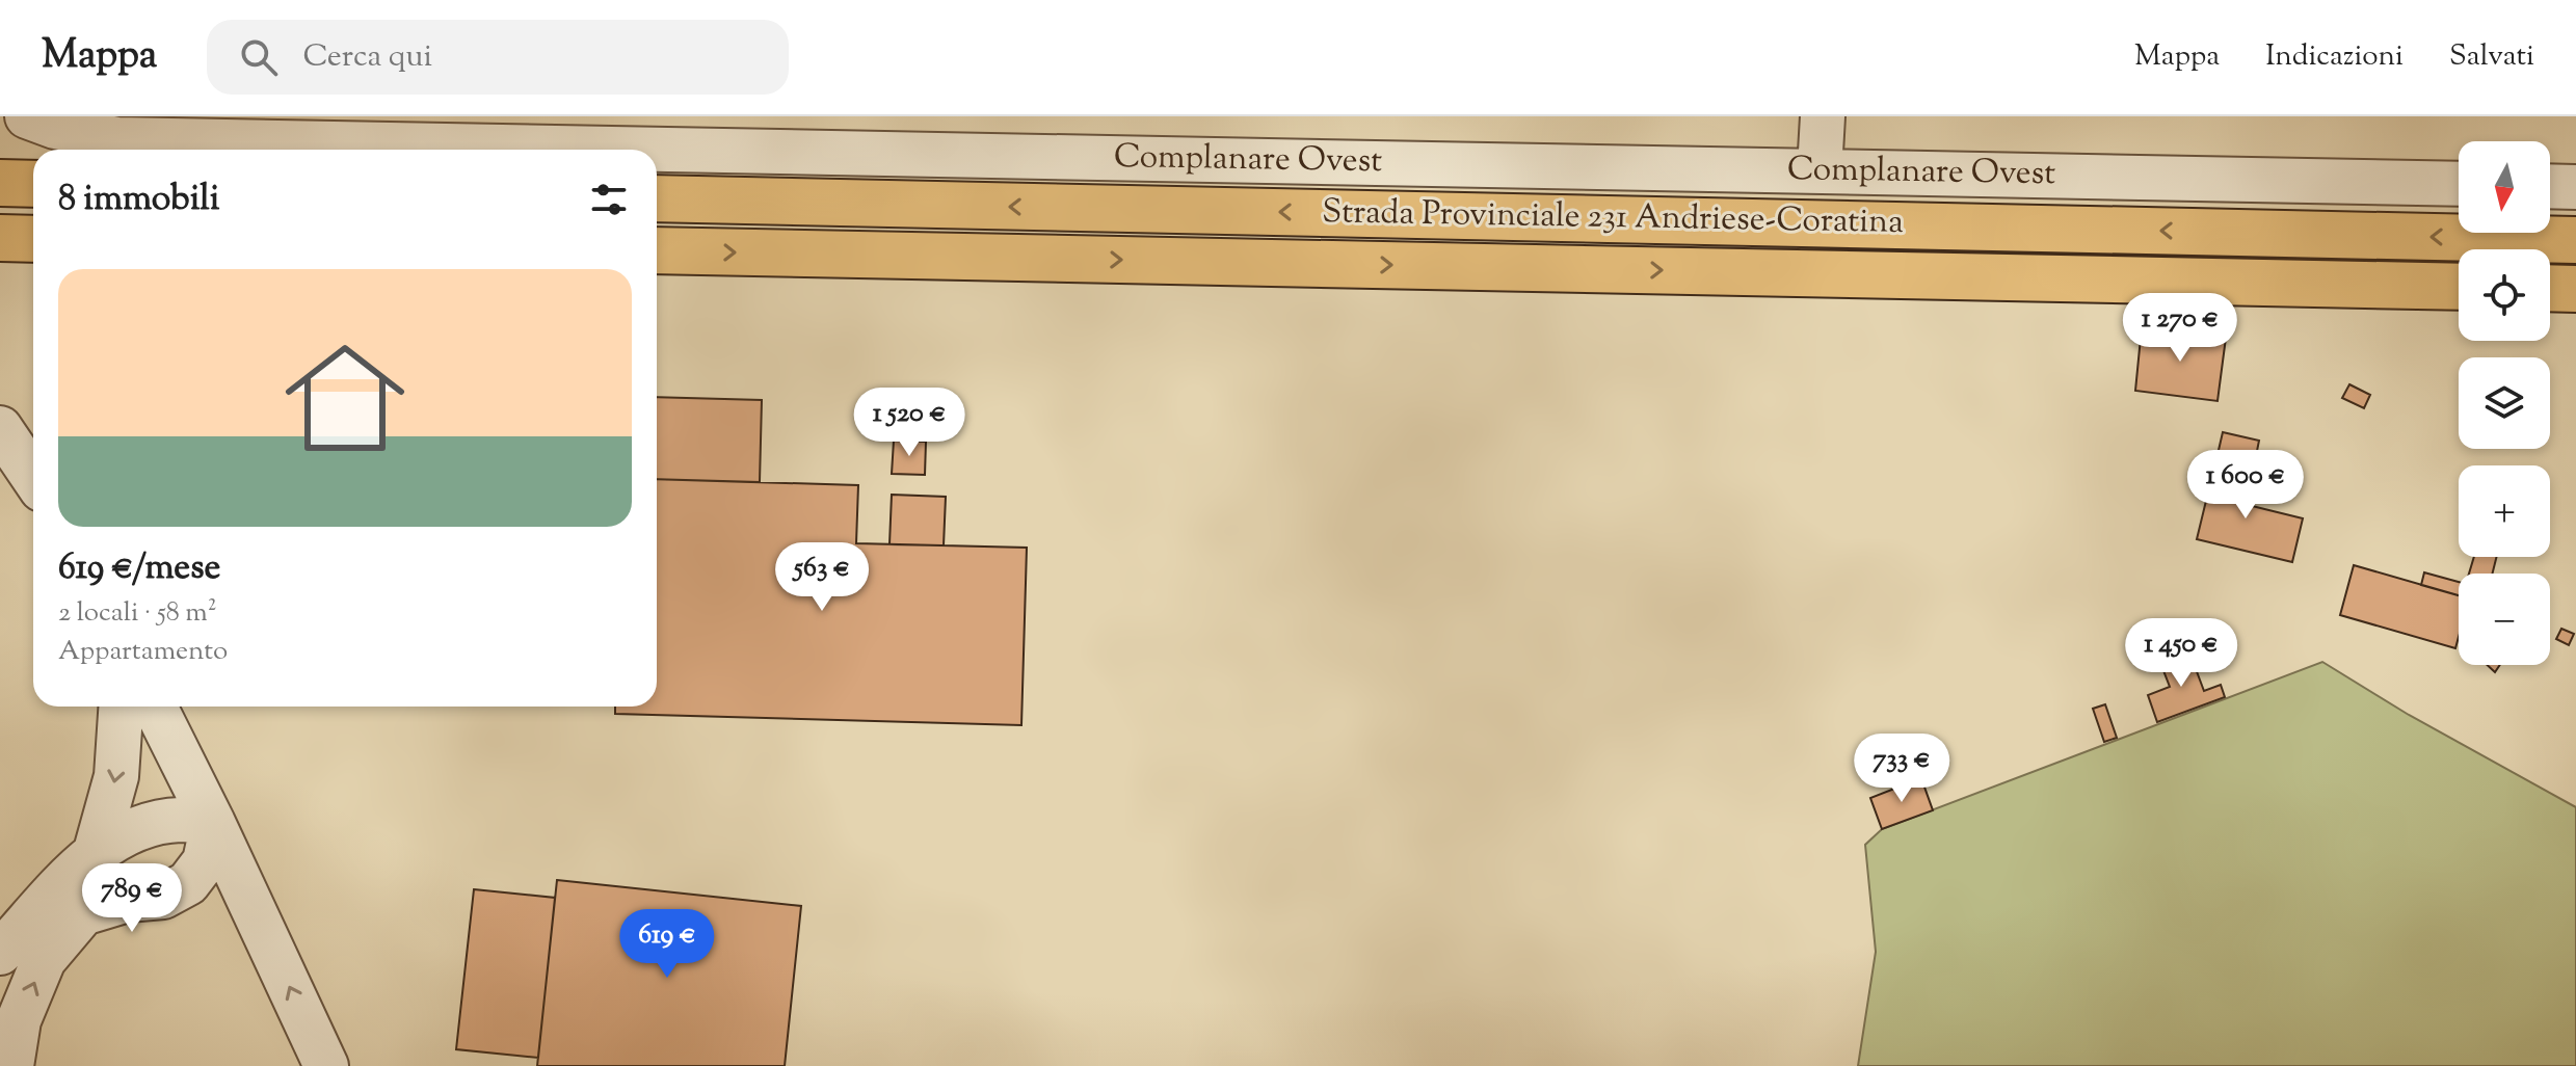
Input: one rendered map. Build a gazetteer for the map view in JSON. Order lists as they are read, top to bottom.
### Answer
{
  "streets": {
    "highway": ["Strada Provinciale 231 Andriese-Coratina"],
    "street": ["Complanare Ovest"]
  },
  "north": "bottom",
  "page": {
    "header": "Mappa",
    "search": "Cerca qui",
    "nav": ["Mappa", "Indicazioni", "Salvati"],
    "map_buttons": ["+", "−"],
    "heading": "8 immobili",
    "list": [
      {
        "name": "619 €/mese",
        "note": "2 locali · 58 m² · Appartamento"
      }
    ],
    "price": [
      "1 270 €",
      "1 520 €",
      "1 600 €",
      "563 €",
      "1 450 €",
      "733 €",
      "789 €",
      "619 €"
    ]
  }
}
